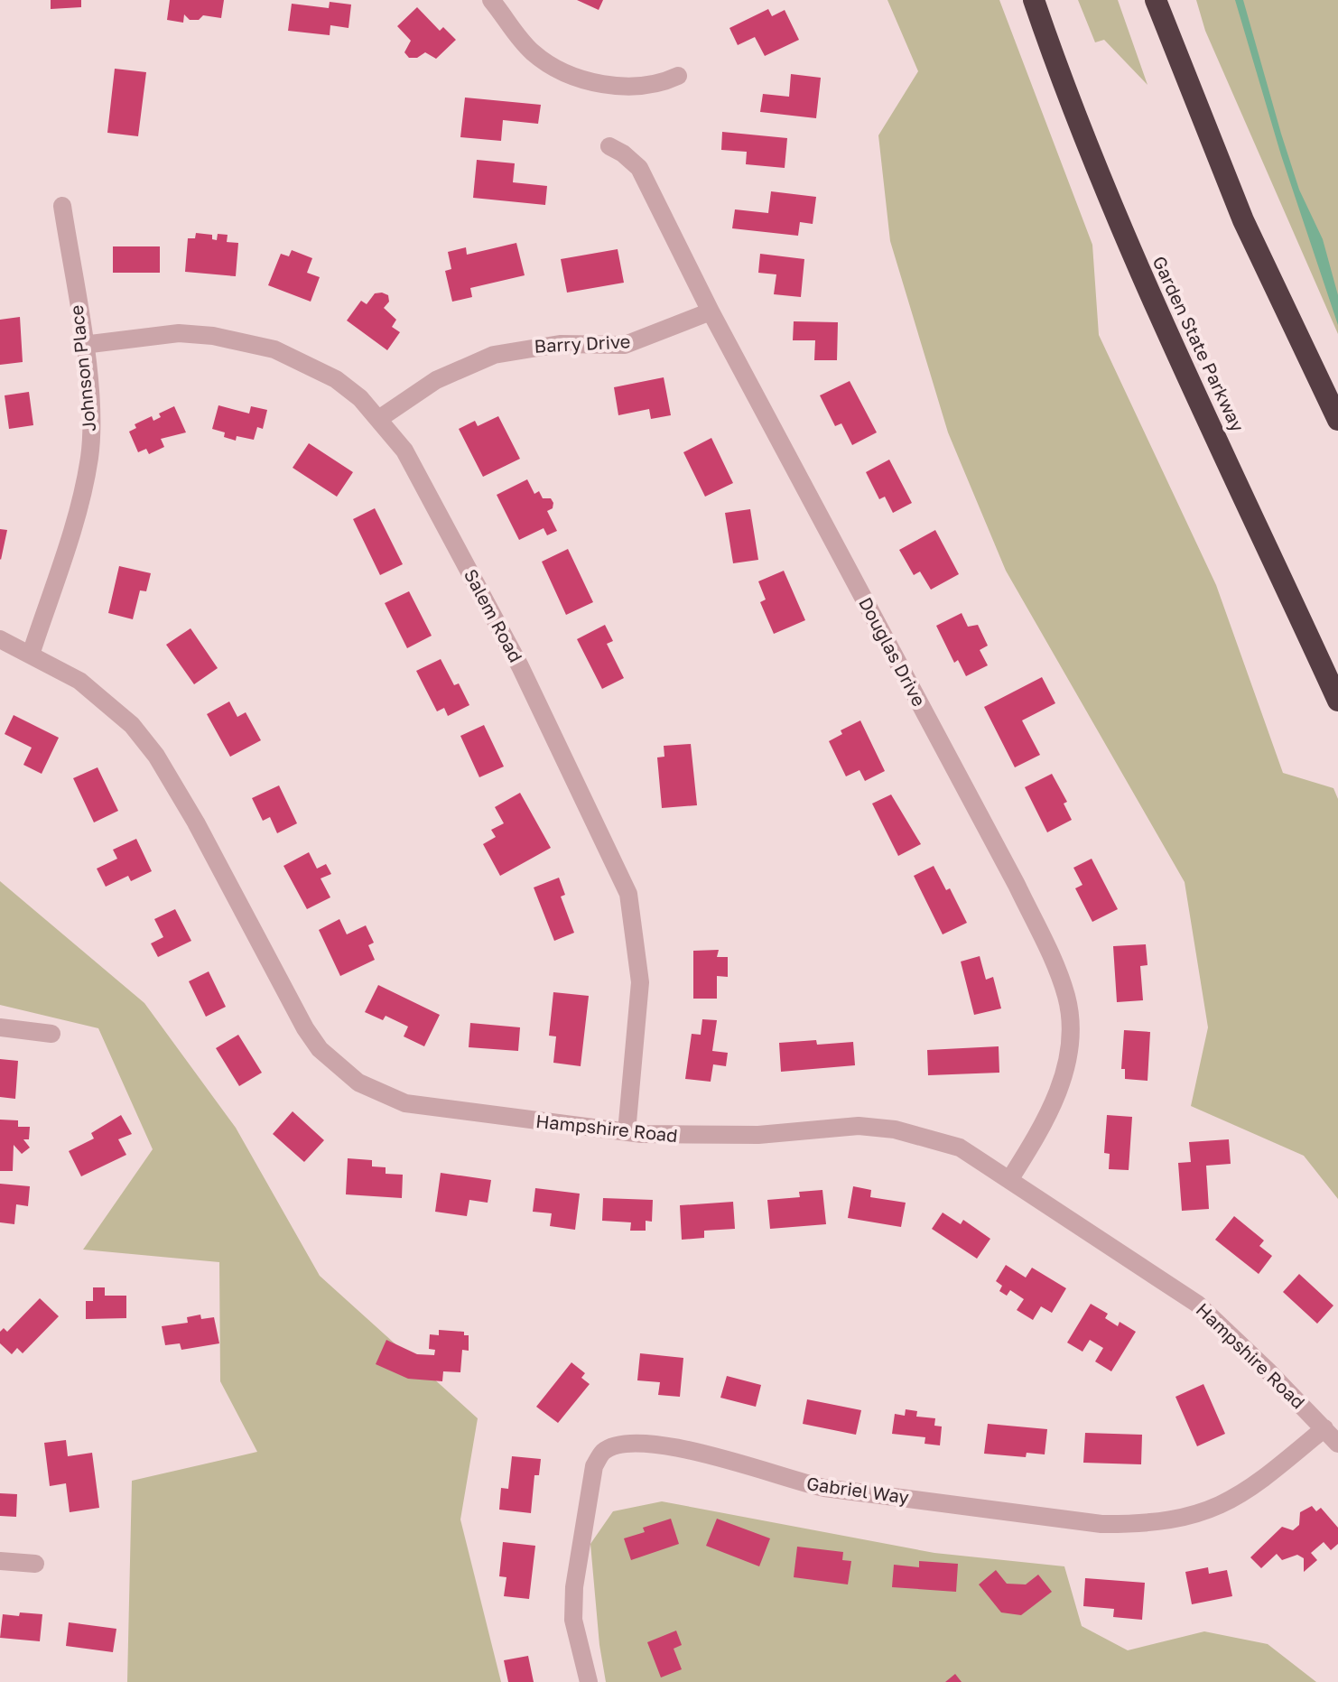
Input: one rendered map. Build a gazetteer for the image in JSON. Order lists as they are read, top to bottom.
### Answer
{
  "streets": {
    "highway": ["Garden State Parkway"],
    "street": [
      "Barry Drive",
      "Johnson Place",
      "Salem Road",
      "Douglas Drive",
      "Hampshire Road",
      "Gabriel Way"
    ]
  },
  "crossings": [
    ["Barry Drive", "Salem Road"],
    ["Barry Drive", "Douglas Drive"],
    ["Johnson Place", "Salem Road"],
    ["Johnson Place", "Hampshire Road"],
    ["Salem Road", "Hampshire Road"],
    ["Douglas Drive", "Hampshire Road"],
    ["Hampshire Road", "Gabriel Way"]
  ]
}
